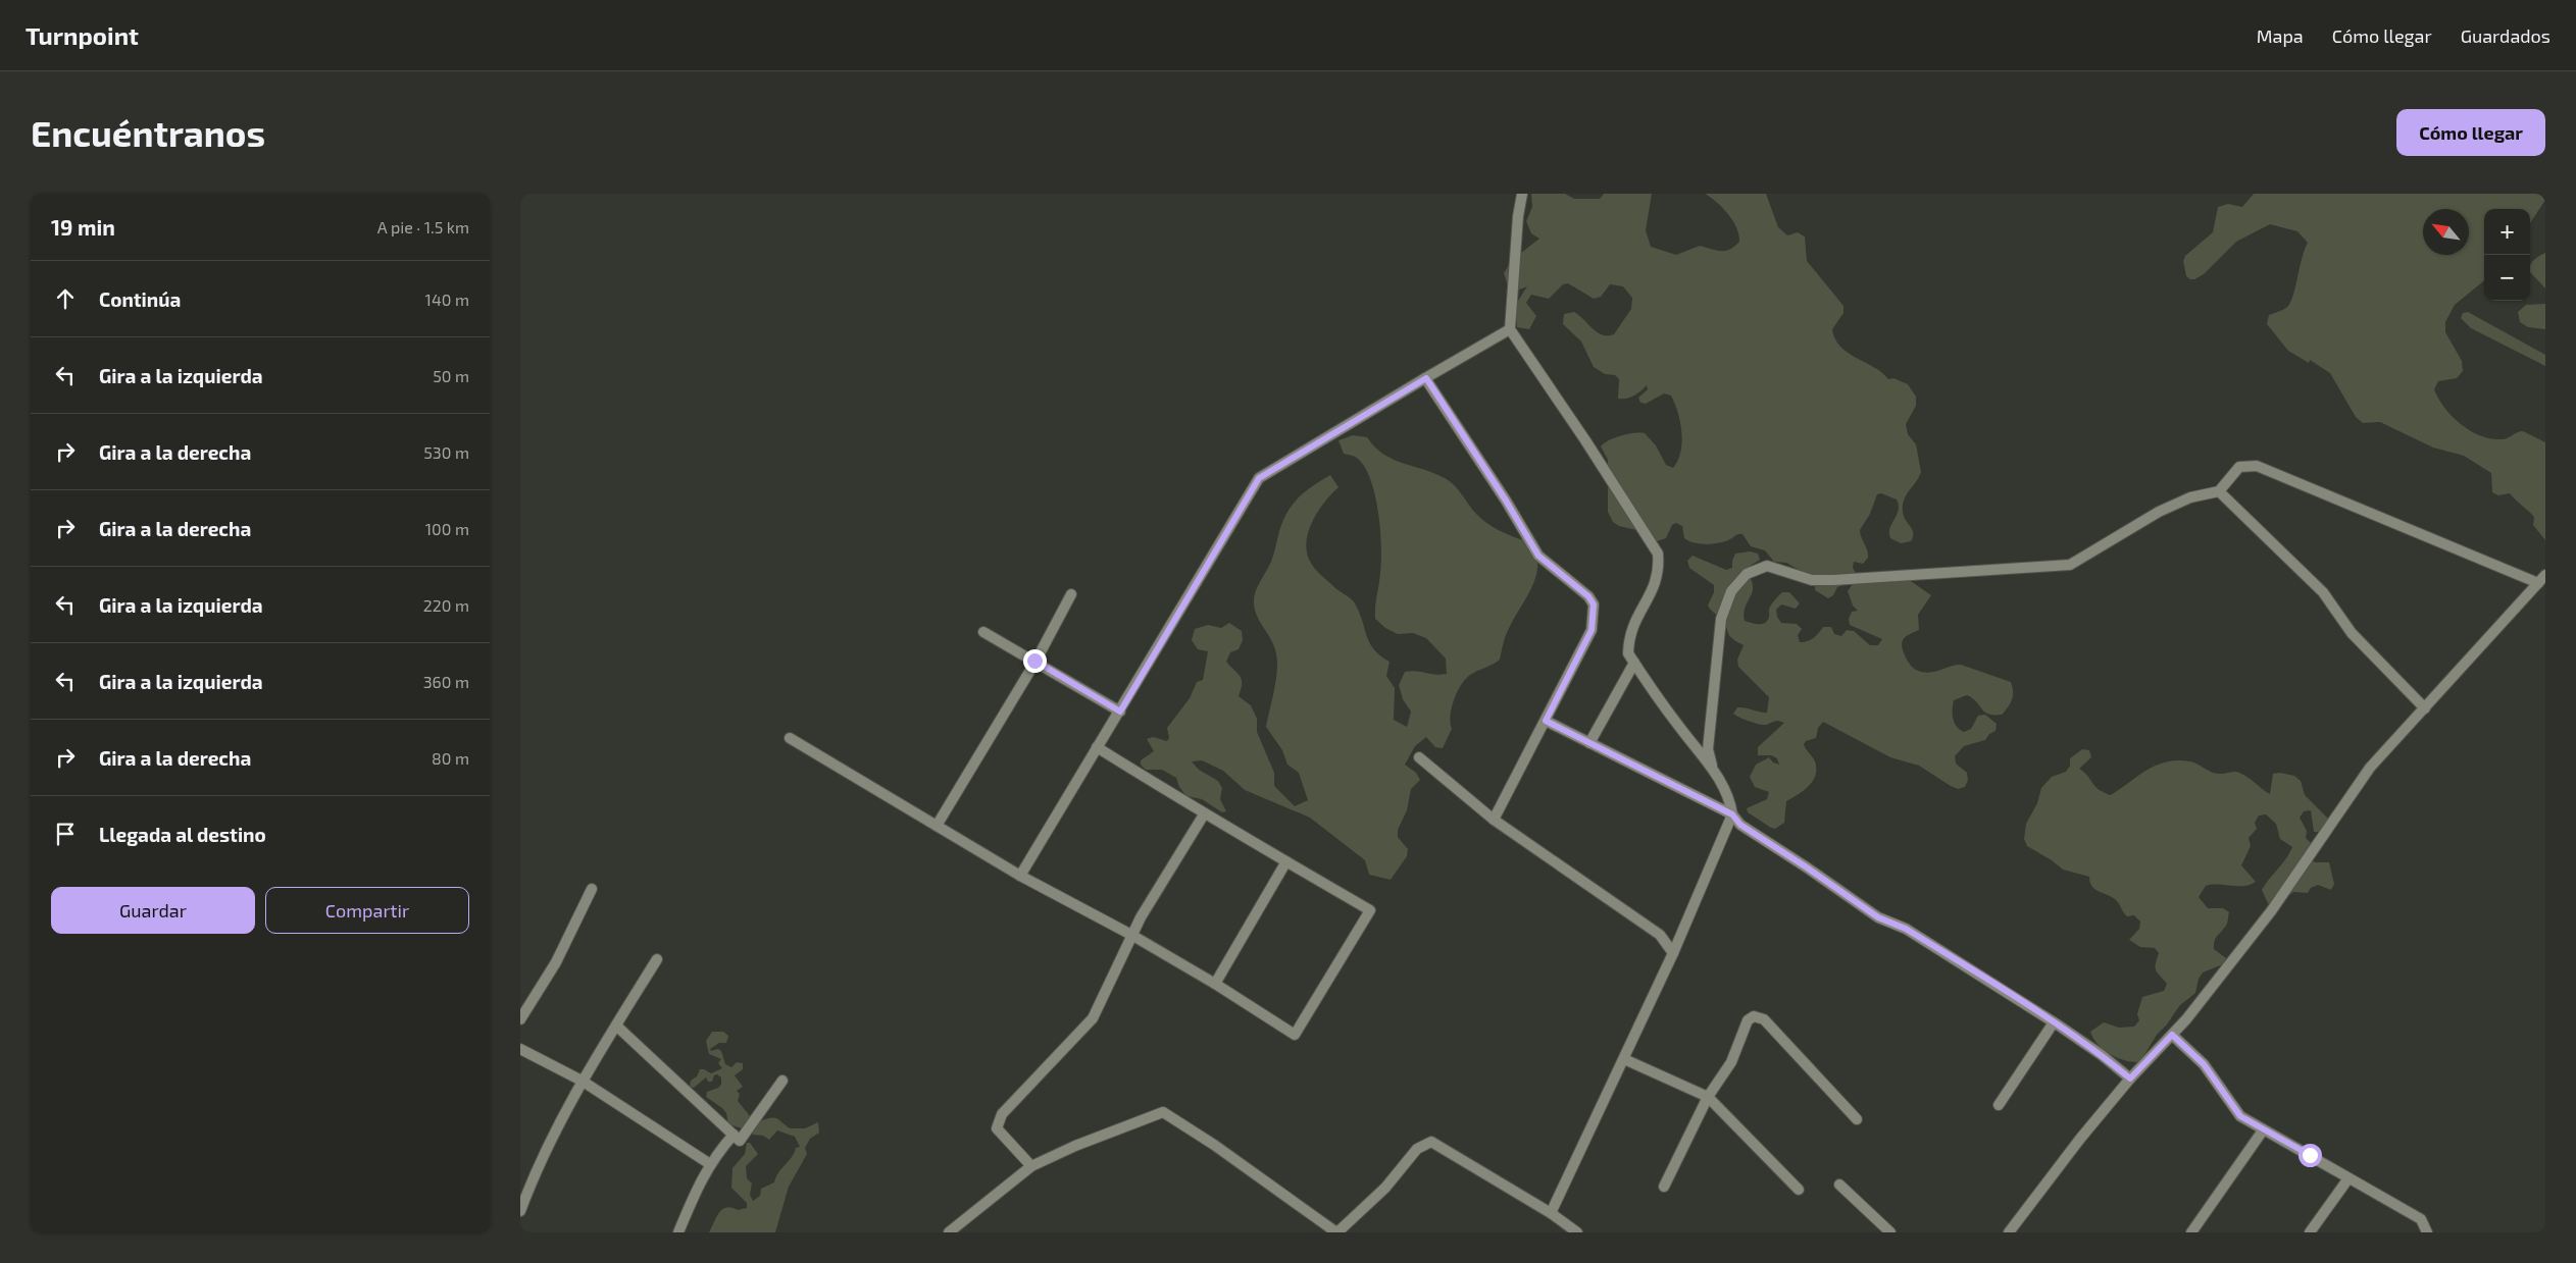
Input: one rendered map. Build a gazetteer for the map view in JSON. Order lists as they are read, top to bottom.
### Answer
{
  "north": "top left",
  "page": {
    "header": "Turnpoint",
    "nav": ["Mapa", "Cómo llegar", "Guardados"],
    "buttons": [
      "Cómo llegar",
      ["Guardar", "Compartir"]
    ],
    "title": "Encuéntranos",
    "heading": ["19 min", "A pie · 1.5 km"],
    "map_buttons": ["+", "−"],
    "list": [
      ["Continúa", "140 m"],
      ["Gira a la izquierda", "50 m"],
      ["Gira a la derecha", "530 m"],
      ["Gira a la derecha", "100 m"],
      ["Gira a la izquierda", "220 m"],
      ["Gira a la izquierda", "360 m"],
      ["Gira a la derecha", "80 m"],
      "Llegada al destino"
    ]
  }
}
